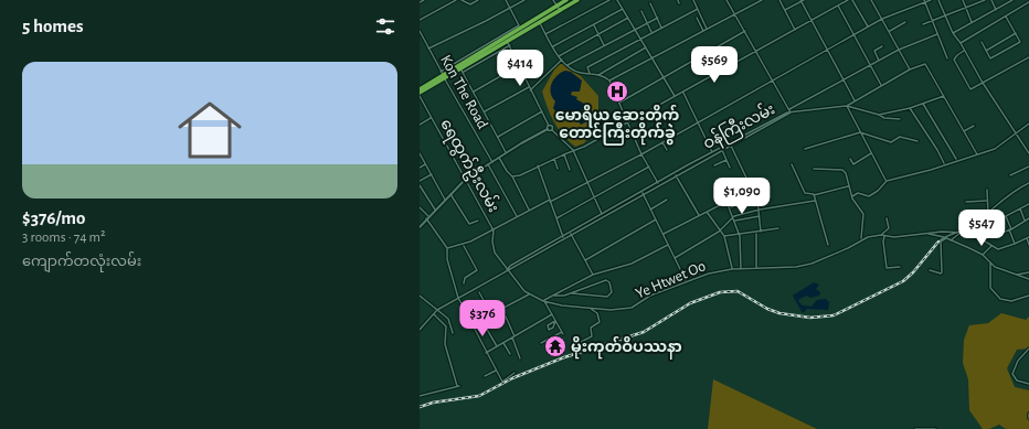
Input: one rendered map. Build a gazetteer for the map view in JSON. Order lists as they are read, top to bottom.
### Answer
{
  "streets": {
    "street": [
      "Kon The Road",
      "ဝန်ကြီးလမ်း",
      "ရေထွက်ဦးလမ်း",
      "Ye Htwet Oo"
    ]
  },
  "crossings": [
    ["ဝန်ကြီးလမ်း", "ရေထွက်ဦးလမ်း"],
    ["ဝန်ကြီးလမ်း", "Ye Htwet Oo"],
    ["ရေထွက်ဦးလမ်း", "Ye Htwet Oo"]
  ],
  "places": {
    "hospital": ["မောရိယ ဆေးတိုက် တောင်ကြီးတိုက်ခွဲ"],
    "temple": ["မိုးကုတ်ဝိပဿနာ"]
  },
  "page": {
    "heading": "5 homes",
    "price": [
      "$569",
      "$414",
      "$1,090",
      "$547",
      "$376"
    ],
    "list": [
      {
        "name": "$376/mo",
        "note": "3 rooms · 74 m² · ကျောက်တလုံးလမ်း"
      }
    ]
  }
}
